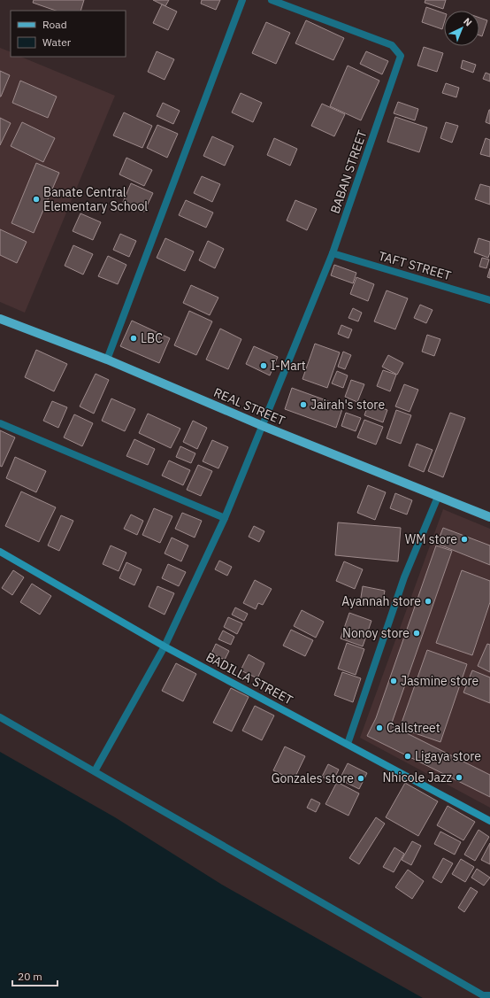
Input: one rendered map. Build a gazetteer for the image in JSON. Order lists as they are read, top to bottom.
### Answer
{
  "streets": {
    "main road": ["REAL STREET"],
    "street": ["BABAN STREET", "TAFT STREET", "BADILLA STREET"]
  },
  "crossings": [
    ["BABAN STREET", "TAFT STREET"],
    ["BABAN STREET", "REAL STREET"],
    ["BABAN STREET", "BADILLA STREET"]
  ],
  "places": [
    "Banate Central Elementary School",
    "LBC",
    "I-Mart",
    "Jairah's store",
    "WM store",
    "Ayannah store",
    "Nonoy store",
    "Jasmine store",
    "Callstreet",
    "Ligaya store",
    "Nhicole Jazz",
    "Gonzales store"
  ],
  "legend": ["Road", "Water"],
  "scale_bar": "20 m",
  "north": "top right"
}
